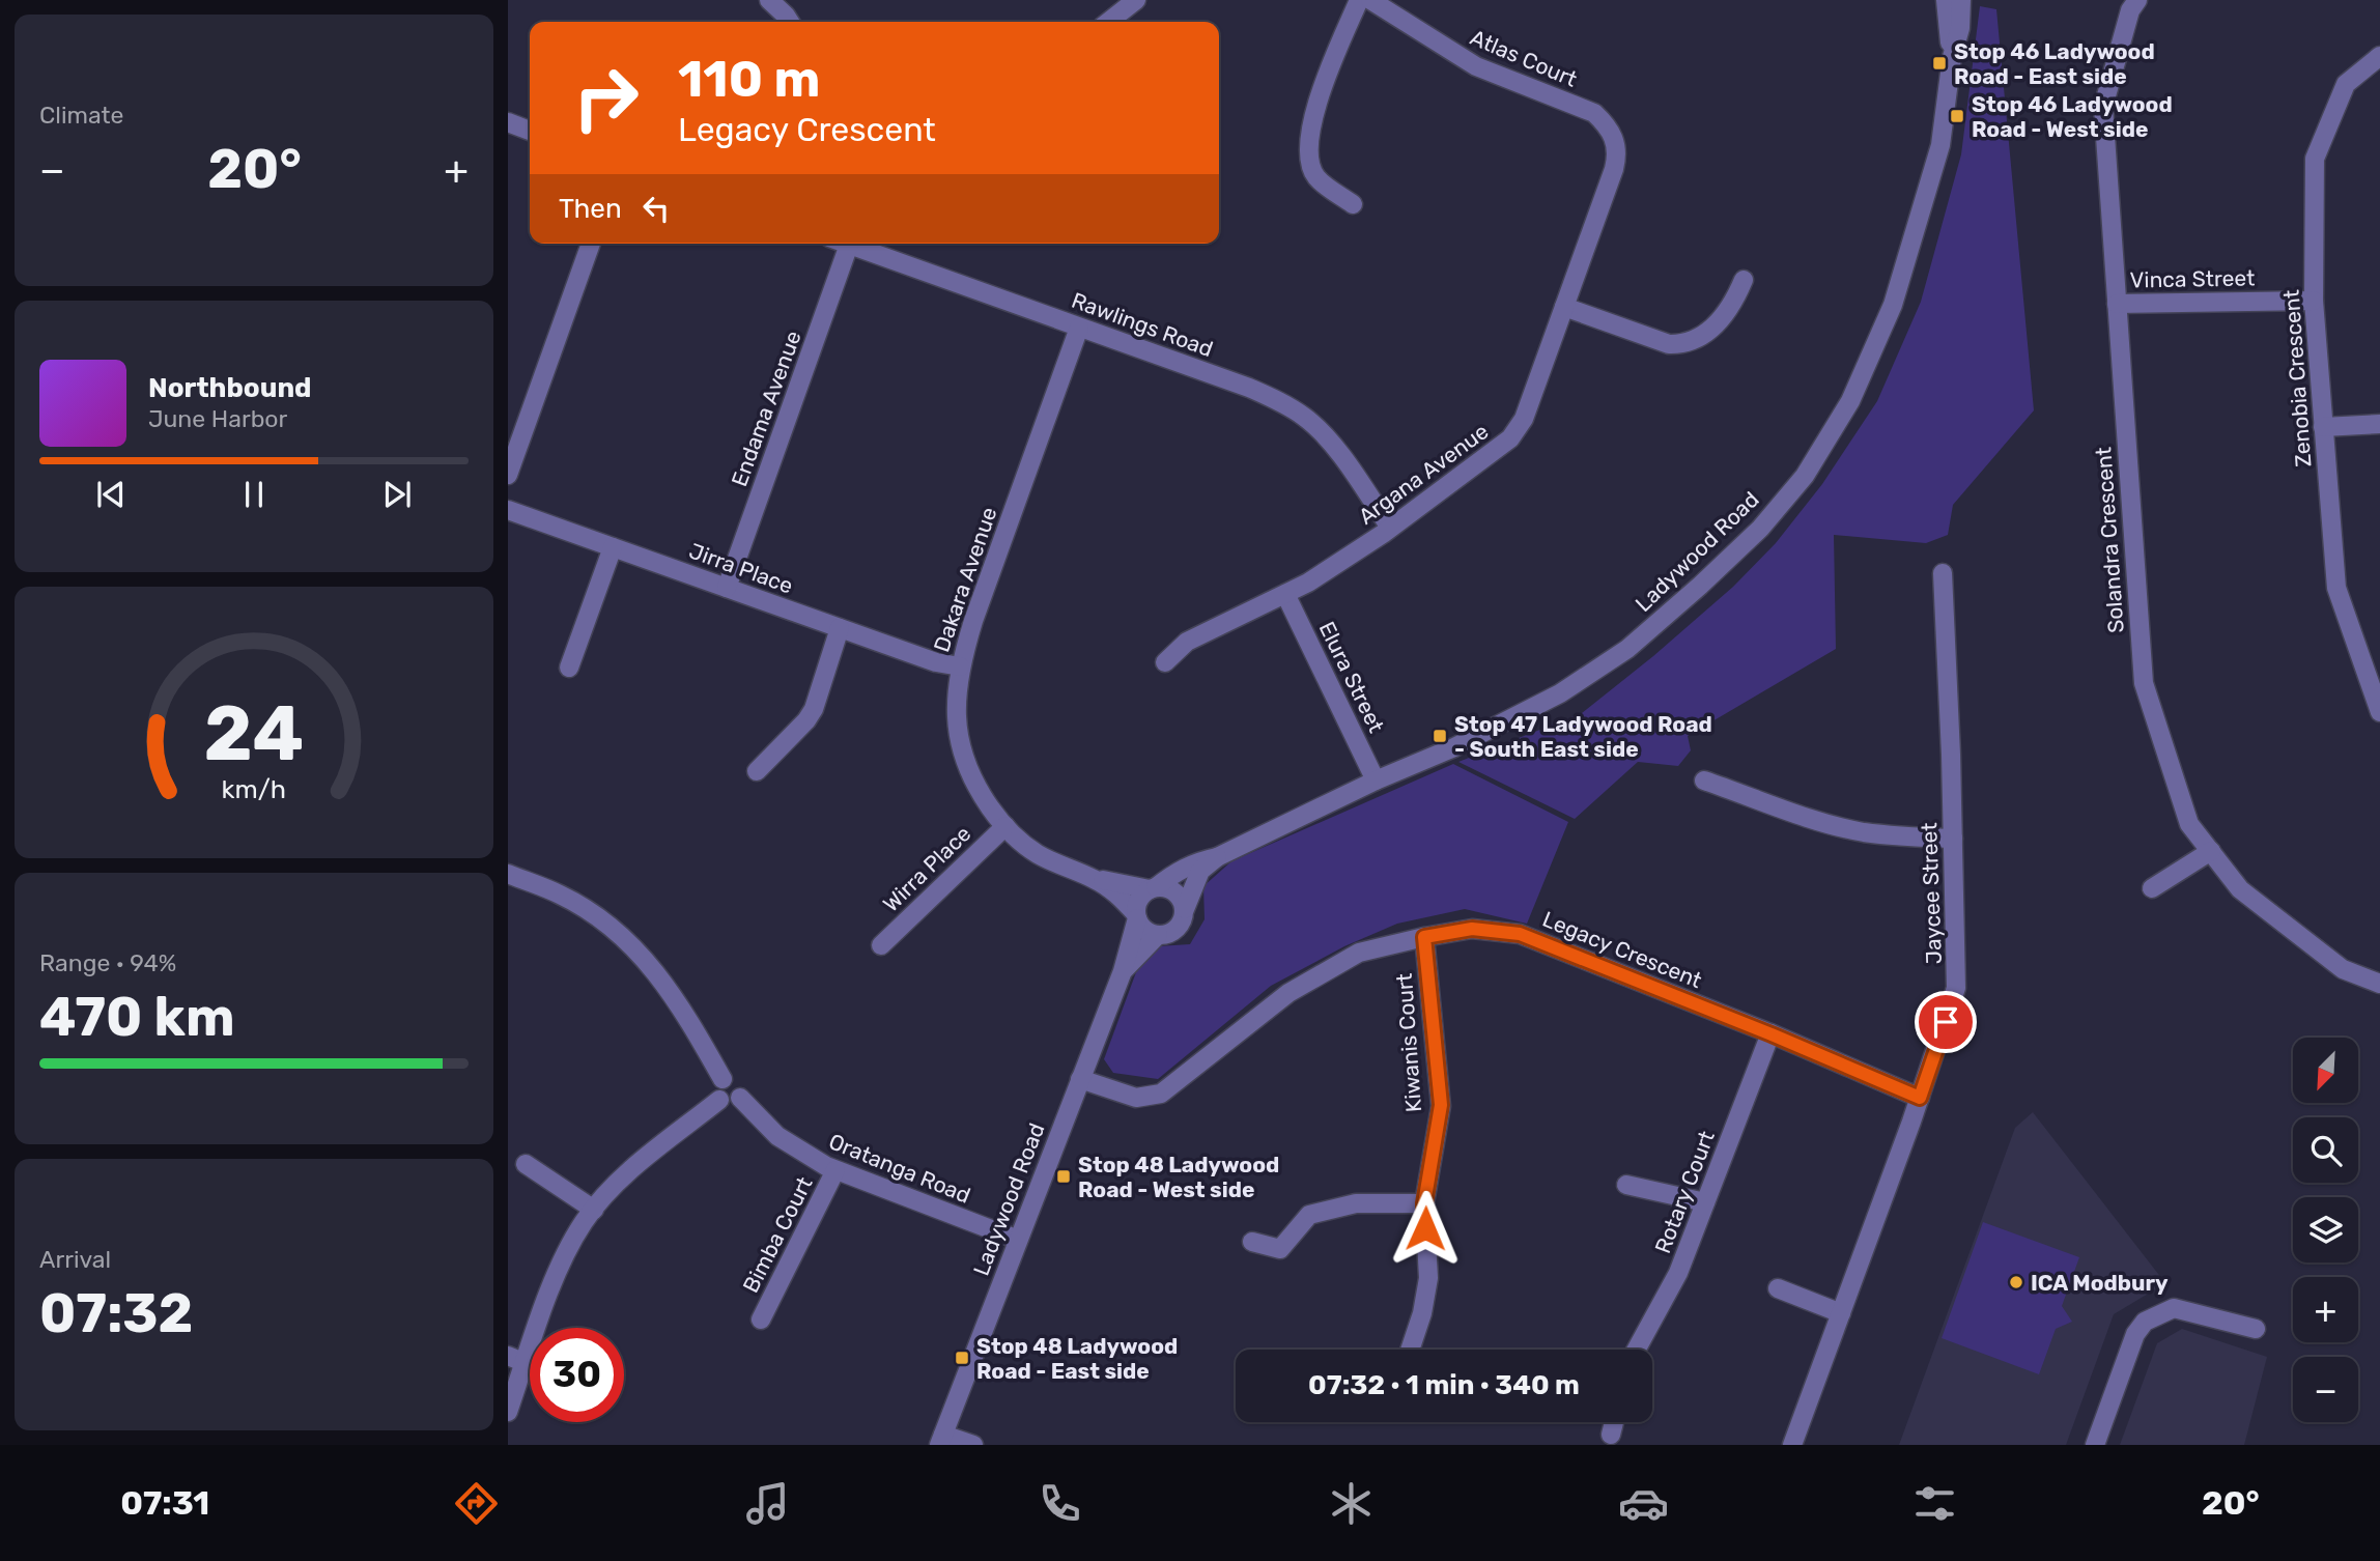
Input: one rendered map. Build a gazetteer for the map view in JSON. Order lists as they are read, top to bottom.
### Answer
{
  "streets": {
    "street": [
      "Atlas Court",
      "Vinca Street",
      "Rawlings Road",
      "Zenobia Crescent",
      "Endama Avenue",
      "Argana Avenue",
      "Solandra Crescent",
      "Ladywood Road",
      "Jirra Place",
      "Dakara Avenue",
      "Elura Street",
      "Wirra Place",
      "Jaycee Street",
      "Legacy Crescent",
      "Kiwanis Court",
      "Oratanga Road",
      "Rotary Court",
      "Bimba Court"
    ]
  },
  "crossings": [
    ["Atlas Court", "Argana Avenue"],
    ["Vinca Street", "Zenobia Crescent"],
    ["Vinca Street", "Solandra Crescent"],
    ["Rawlings Road", "Endama Avenue"],
    ["Rawlings Road", "Argana Avenue"],
    ["Rawlings Road", "Dakara Avenue"],
    ["Endama Avenue", "Jirra Place"],
    ["Argana Avenue", "Elura Street"],
    ["Ladywood Road", "Dakara Avenue"],
    ["Ladywood Road", "Elura Street"],
    ["Ladywood Road", "Legacy Crescent"],
    ["Ladywood Road", "Oratanga Road"],
    ["Jirra Place", "Dakara Avenue"],
    ["Dakara Avenue", "Wirra Place"],
    ["Jaycee Street", "Legacy Crescent"],
    ["Legacy Crescent", "Kiwanis Court"],
    ["Legacy Crescent", "Rotary Court"],
    ["Oratanga Road", "Bimba Court"]
  ],
  "places": {
    "transit": [
      "Stop 46 Ladywood Road - East side",
      "Stop 46 Ladywood Road - West side",
      "Stop 47 Ladywood Road - South East side",
      "Stop 48 Ladywood Road - West side",
      "Stop 48 Ladywood Road - East side"
    ],
    "other": ["ICA Modbury"]
  },
  "north": "bottom left",
  "page": {
    "tile": [
      "Climate",
      ["Range · 94%", "470 km"],
      ["Arrival", "07:32"]
    ],
    "turn": ["110 m", "Legacy Crescent"],
    "heat": ["−", "20°", "+"],
    "then": "Then",
    "song": ["Northbound", "June Harbor"],
    "map_buttons": ["+", "−"],
    "limit": "30",
    "trip": "07:32 · 1 min · 340 m",
    "tabs": ["07:31", "20°"],
    "gauge": ["24", "km/h"]
  }
}
